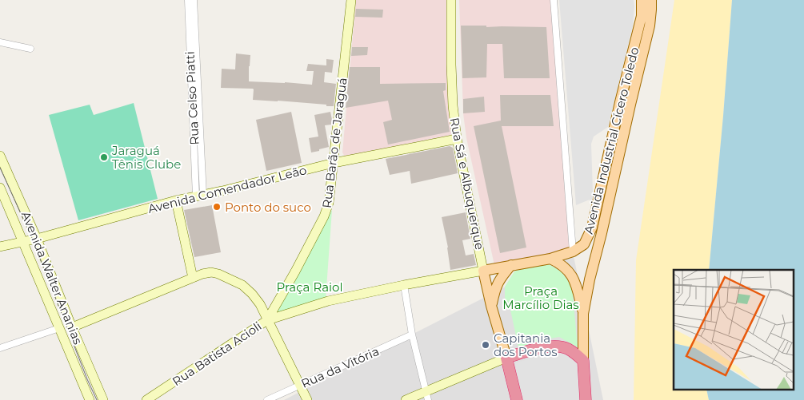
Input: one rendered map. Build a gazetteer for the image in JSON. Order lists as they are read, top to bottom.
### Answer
{
  "streets": {
    "main road": ["Avenida Industrial Cícero Toledo"],
    "street": [
      "Rua Celso Piatti",
      "Rua Barão de Jaraguá",
      "Rua Sá e Albuquerque",
      "Avenida Comendador Leão",
      "Avenida Walter Ananias",
      "Rua Batista Acioli",
      "Rua da Vitória"
    ]
  },
  "crossings": [
    ["Rua Celso Piatti", "Avenida Comendador Leão"],
    ["Avenida Industrial Cícero Toledo", "Rua Sá e Albuquerque"],
    ["Rua Barão de Jaraguá", "Avenida Comendador Leão"],
    ["Rua Barão de Jaraguá", "Rua Batista Acioli"],
    ["Rua Sá e Albuquerque", "Avenida Comendador Leão"],
    ["Avenida Comendador Leão", "Avenida Walter Ananias"]
  ],
  "parks": ["Praça Raiol", "Praça Marcílio Dias"],
  "places": ["Jaraguá Tênis Clube", "Ponto do suco", "Capitania dos Portos"]
}
